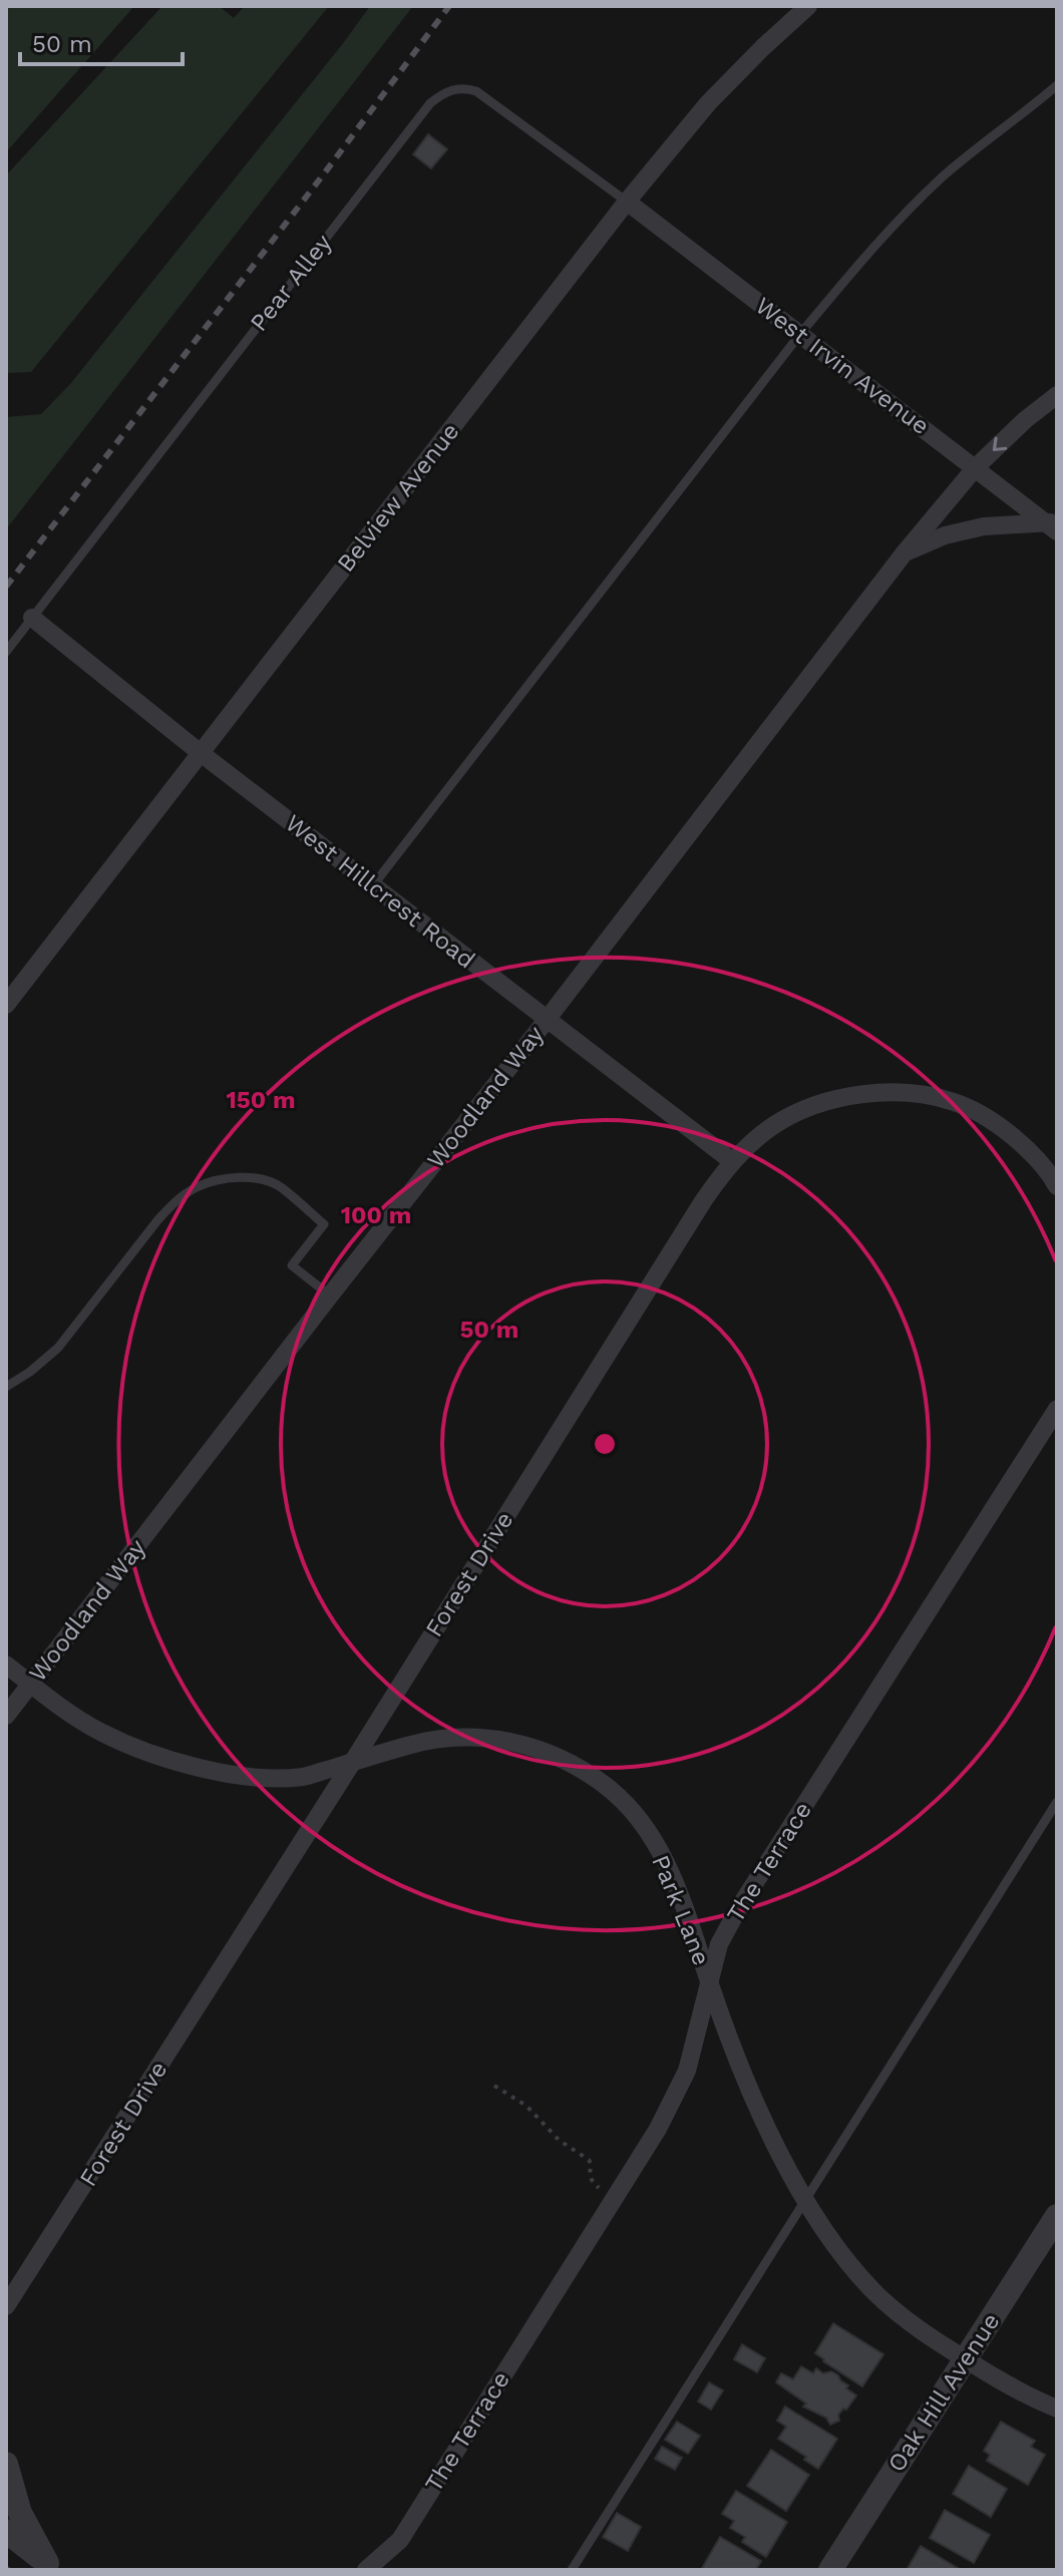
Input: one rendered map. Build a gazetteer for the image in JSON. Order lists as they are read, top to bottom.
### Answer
{
  "streets": {
    "street": [
      "West Irvin Avenue",
      "Belview Avenue",
      "West Hillcrest Road",
      "Woodland Way",
      "Forest Drive",
      "The Terrace",
      "Park Lane",
      "Oak Hill Avenue"
    ],
    "lane": ["Pear Alley"]
  },
  "crossings": [
    ["Pear Alley", "West Irvin Avenue"],
    ["Pear Alley", "Belview Avenue"],
    ["Pear Alley", "West Hillcrest Road"],
    ["West Irvin Avenue", "Belview Avenue"],
    ["West Irvin Avenue", "Woodland Way"],
    ["Belview Avenue", "West Hillcrest Road"],
    ["West Hillcrest Road", "Woodland Way"],
    ["West Hillcrest Road", "Forest Drive"],
    ["Woodland Way", "Park Lane"],
    ["Forest Drive", "Park Lane"],
    ["The Terrace", "Park Lane"],
    ["Park Lane", "Oak Hill Avenue"]
  ],
  "scale_bar": "50 m",
  "rings": ["150 m", "100 m", "50 m"]
}
